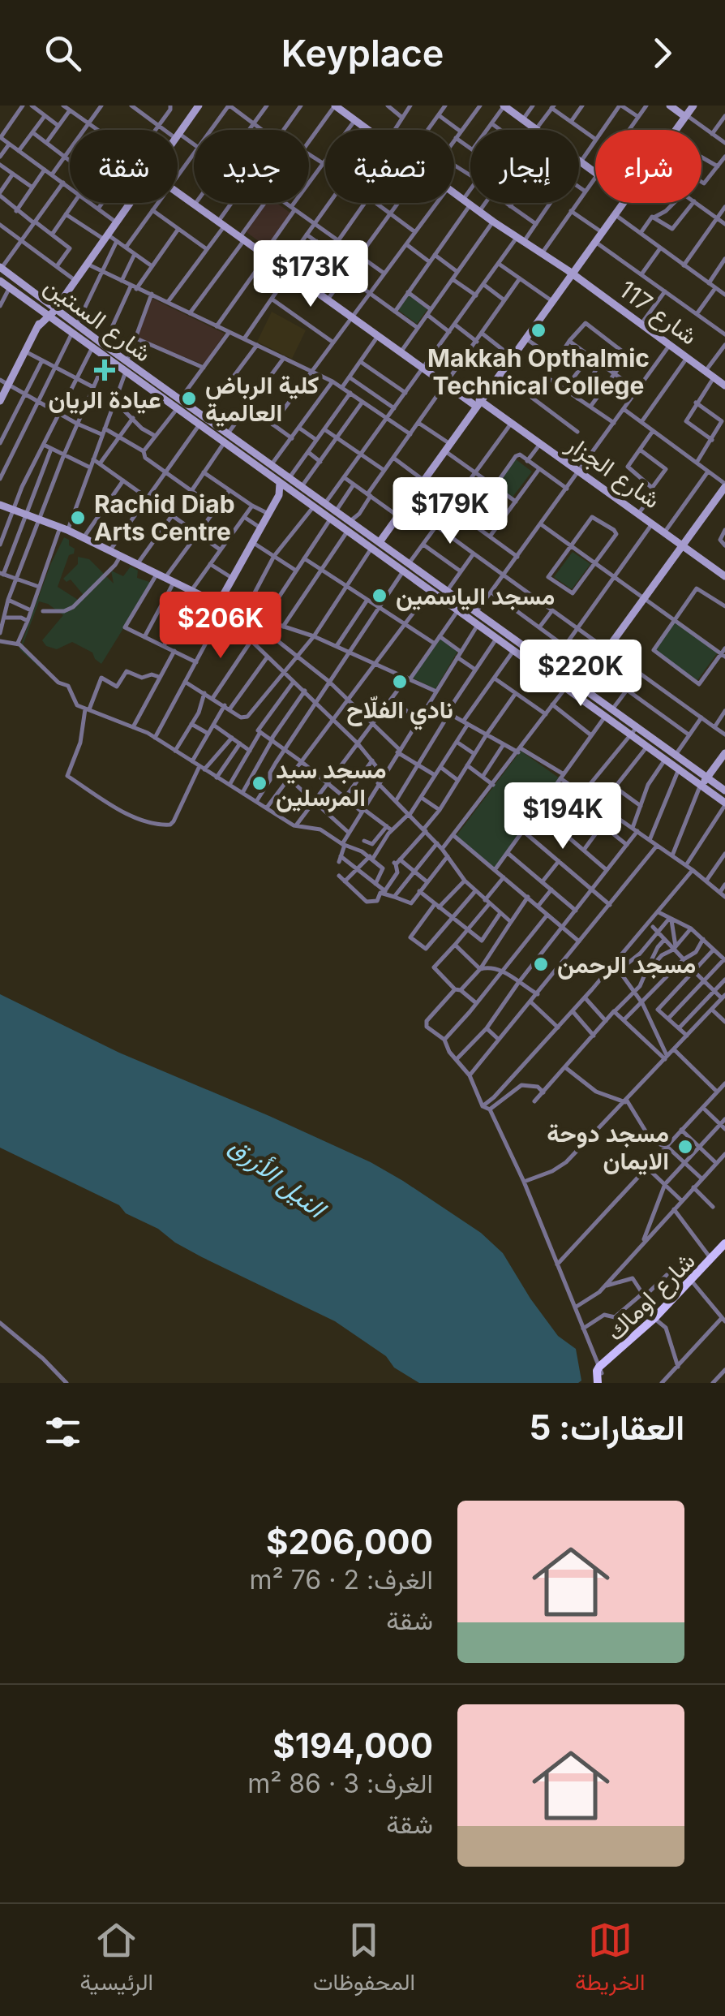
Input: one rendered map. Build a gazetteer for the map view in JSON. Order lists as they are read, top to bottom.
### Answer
{
  "streets": {
    "main road": ["شارع اوماك"],
    "street": ["شارع 117", "شارع الستين", "شارع الجزار"]
  },
  "water": ["النيل الأزرق"],
  "places": {
    "other": [
      "Makkah Opthalmic Technical College",
      "كلية الرباض العالمية",
      "Rachid Diab Arts Centre",
      "مسجد الياسمين",
      "نادي الفلّاح",
      "مسجد سيد المرسلين",
      "مسجد الرحمن",
      "مسجد دوحة الايمان"
    ],
    "health": ["عيادة الريان"]
  },
  "page": {
    "header": "Keyplace",
    "chip": [
      "شراء",
      "إيجار",
      "تصفية",
      "جديد",
      "شقة"
    ],
    "price": [
      "$173K",
      "$179K",
      "$206K",
      "$220K",
      "$194K"
    ],
    "heading": "العقارات: 5",
    "list": [
      {
        "name": "$206,000",
        "note": "الغرف: 2 · 76 m² · شقة"
      },
      {
        "name": "$194,000",
        "note": "الغرف: 3 · 86 m² · شقة"
      }
    ],
    "tabs": ["الخريطة", "المحفوظات", "الرئيسية"]
  }
}
